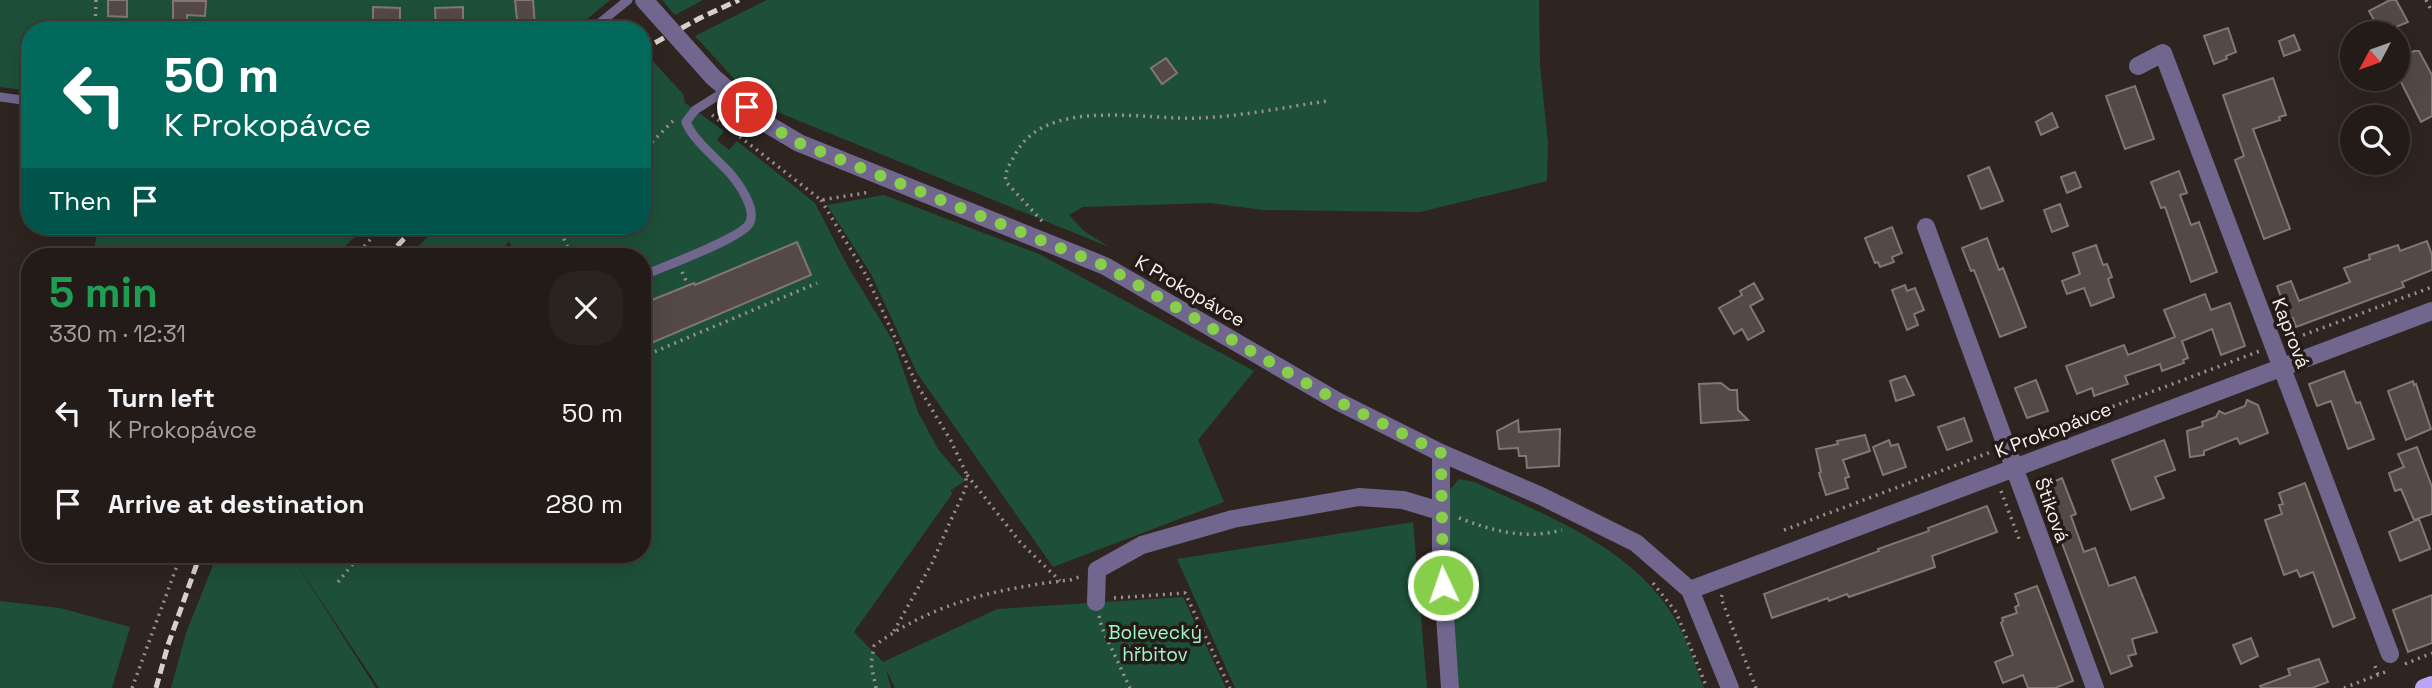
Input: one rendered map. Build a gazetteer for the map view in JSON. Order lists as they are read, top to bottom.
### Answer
{
  "streets": {
    "street": ["K Prokopávce", "Kaprová", "Štiková"]
  },
  "crossings": [
    ["K Prokopávce", "Kaprová"],
    ["K Prokopávce", "Štiková"]
  ],
  "parks": ["Bolevecký hřbitov"],
  "north": "bottom left",
  "page": {
    "turn": ["50 m", "K Prokopávce"],
    "then": "Then",
    "heading": ["5 min", "330 m · 12:31"],
    "list": [
      {
        "name": "Turn left",
        "note": "K Prokopávce",
        "value": "50 m"
      },
      {
        "name": "Arrive at destination",
        "value": "280 m"
      }
    ]
  }
}
